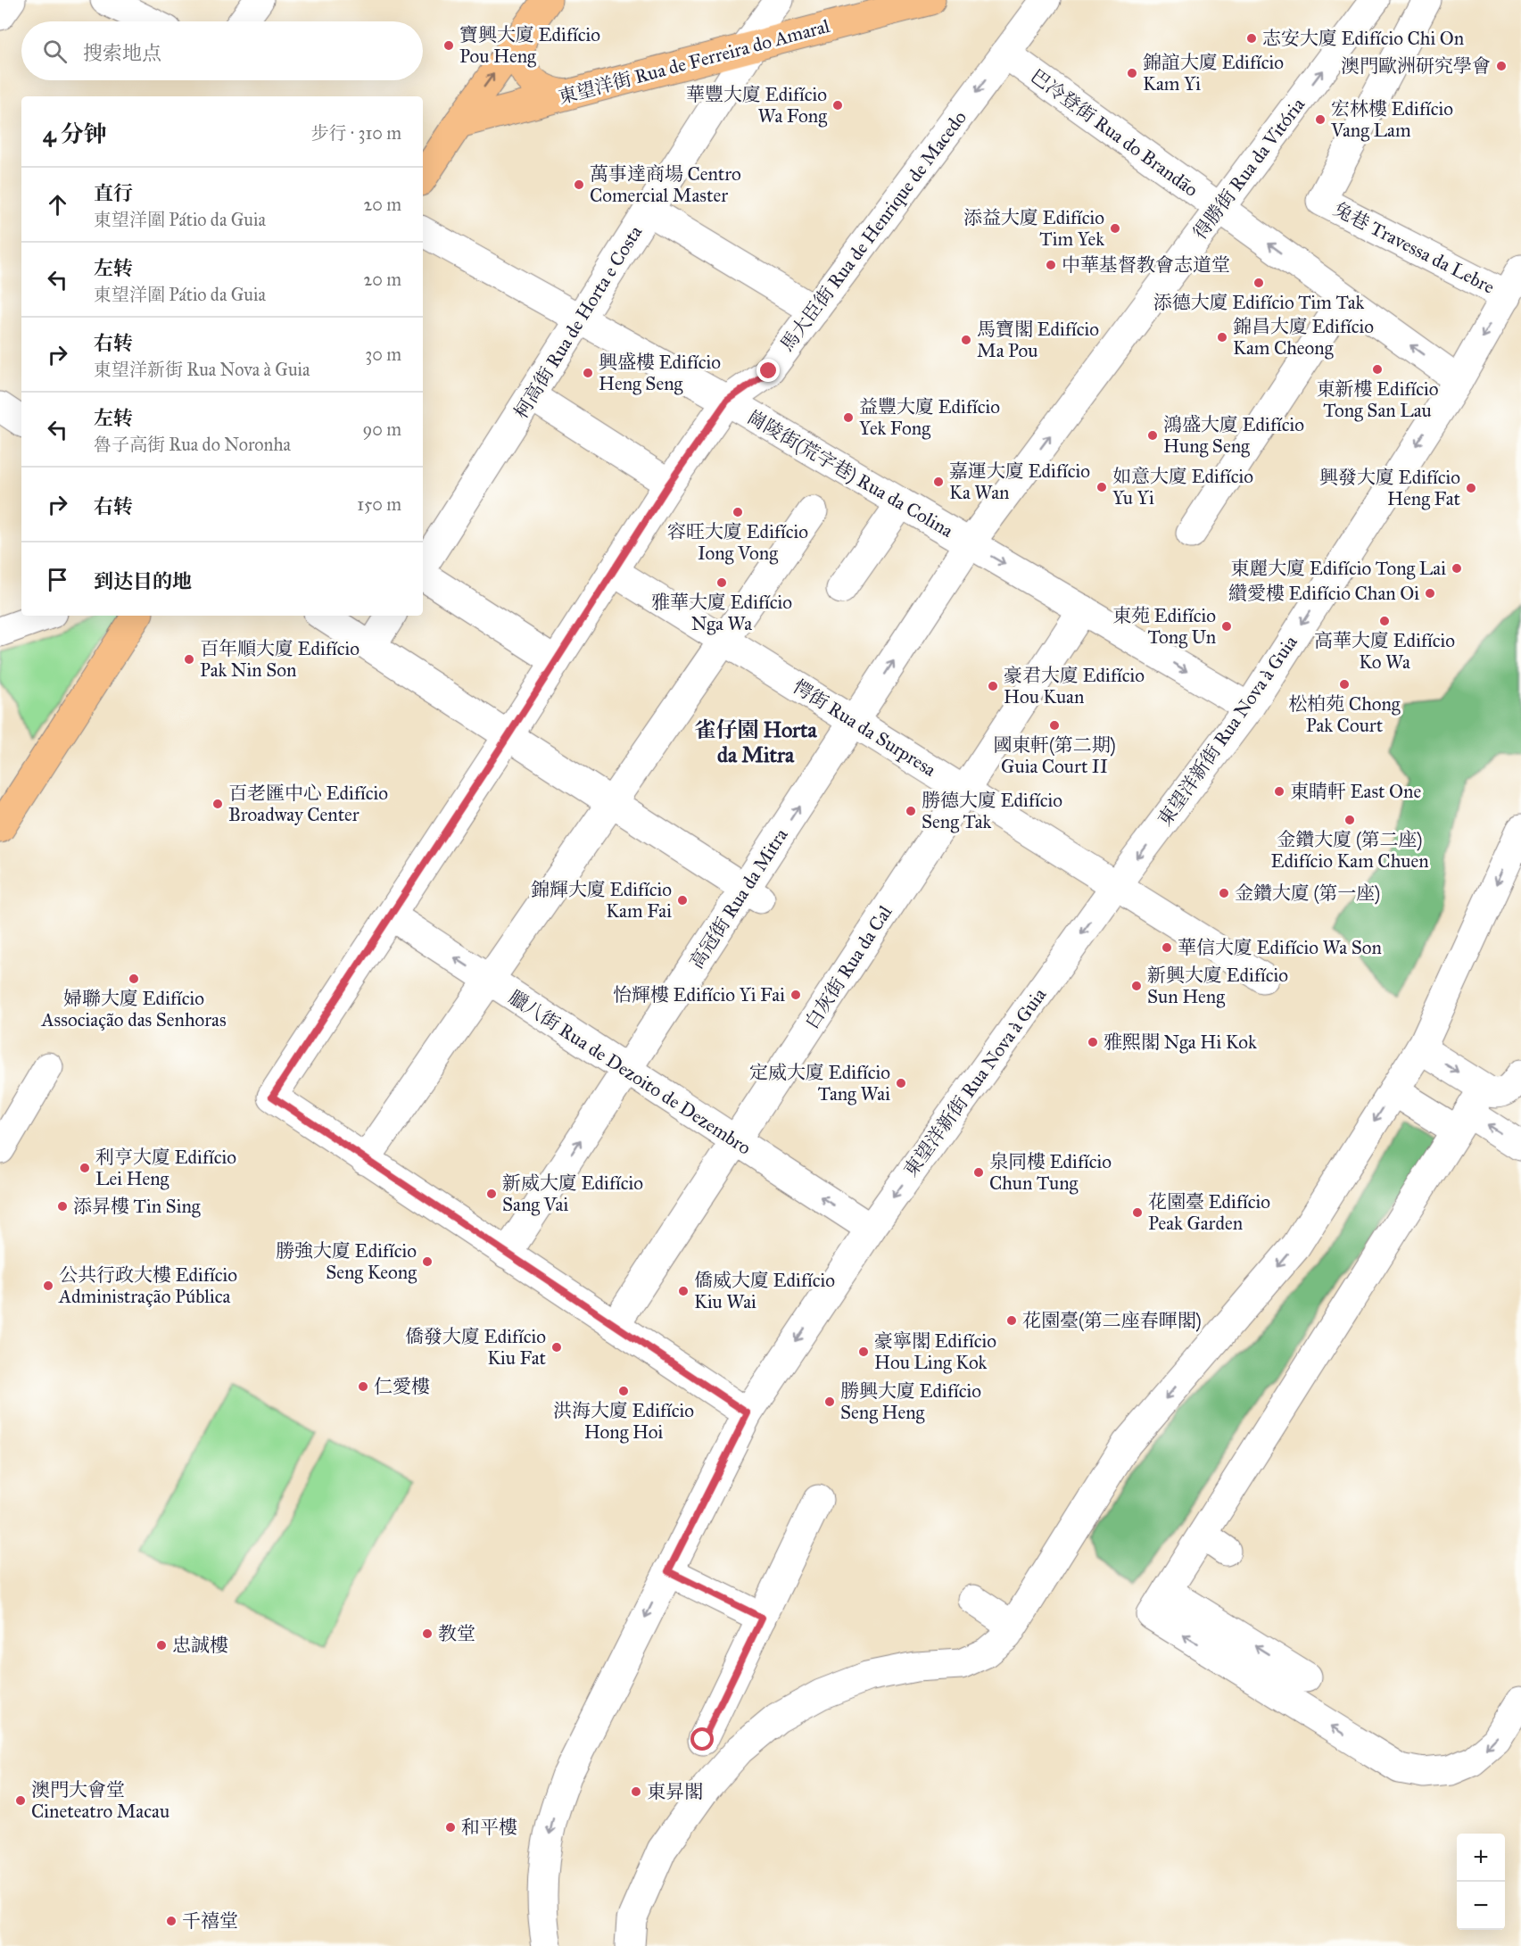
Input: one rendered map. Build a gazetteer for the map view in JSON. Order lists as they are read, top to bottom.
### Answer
{
  "streets": {
    "main road": ["東望洋街 Rua de Ferreira do Amaral"],
    "street": [
      "巴冷登街 Rua do Brandão",
      "得勝街 Rua da Vitória",
      "馬大臣街 Rua de Henrique de Macedo",
      "兔巷 Travessa da Lebre",
      "柯高街 Rua de Horta e Costa",
      "崗陵街(荒字巷) Rua da Colina",
      "愕街 Rua da Surpresa",
      "東望洋新街 Rua Nova à Guia",
      "高冠街 Rua da Mitra",
      "白灰街 Rua da Cal",
      "臘八街 Rua de Dezoito de Dezembro"
    ]
  },
  "crossings": [
    ["東望洋街 Rua de Ferreira do Amaral", "柯高街 Rua de Horta e Costa"],
    ["巴冷登街 Rua do Brandão", "得勝街 Rua da Vitória"],
    ["巴冷登街 Rua do Brandão", "馬大臣街 Rua de Henrique de Macedo"],
    ["巴冷登街 Rua do Brandão", "東望洋新街 Rua Nova à Guia"],
    ["得勝街 Rua da Vitória", "崗陵街(荒字巷) Rua da Colina"],
    ["得勝街 Rua da Vitória", "高冠街 Rua da Mitra"],
    ["馬大臣街 Rua de Henrique de Macedo", "崗陵街(荒字巷) Rua da Colina"],
    ["馬大臣街 Rua de Henrique de Macedo", "愕街 Rua da Surpresa"],
    ["馬大臣街 Rua de Henrique de Macedo", "臘八街 Rua de Dezoito de Dezembro"],
    ["兔巷 Travessa da Lebre", "東望洋新街 Rua Nova à Guia"],
    ["柯高街 Rua de Horta e Costa", "崗陵街(荒字巷) Rua da Colina"],
    ["崗陵街(荒字巷) Rua da Colina", "東望洋新街 Rua Nova à Guia"],
    ["崗陵街(荒字巷) Rua da Colina", "高冠街 Rua da Mitra"],
    ["崗陵街(荒字巷) Rua da Colina", "白灰街 Rua da Cal"],
    ["愕街 Rua da Surpresa", "東望洋新街 Rua Nova à Guia"],
    ["愕街 Rua da Surpresa", "高冠街 Rua da Mitra"],
    ["愕街 Rua da Surpresa", "白灰街 Rua da Cal"],
    ["東望洋新街 Rua Nova à Guia", "臘八街 Rua de Dezoito de Dezembro"],
    ["高冠街 Rua da Mitra", "臘八街 Rua de Dezoito de Dezembro"],
    ["白灰街 Rua da Cal", "臘八街 Rua de Dezoito de Dezembro"]
  ],
  "one_way": ["巴冷登街 Rua do Brandão", "東望洋新街 Rua Nova à Guia"],
  "districts": ["雀仔園 Horta da Mitra"],
  "places": [
    "志安大廈 Edifício Chi On",
    "寶興大廈 Edifício Pou Heng",
    "澳門歐洲研究學會",
    "錦誼大廈 Edifício Kam Yi",
    "華豐大廈 Edifício Wa Fong",
    "宏林樓 Edifício Vang Lam",
    "萬事達商場 Centro Comercial Master",
    "添益大廈 Edifício Tim Yek",
    "中華基督教會志道堂",
    "添德大廈 Edifício Tim Tak",
    "錦昌大廈 Edifício Kam Cheong",
    "馬寶閣 Edifício Ma Pou",
    "東新樓 Edifício Tong San Lau",
    "興盛樓 Edifício Heng Seng",
    "益豐大廈 Edifício Yek Fong",
    "鴻盛大廈 Edifício Hung Seng",
    "嘉運大廈 Edifício Ka Wan",
    "如意大廈 Edifício Yu Yi",
    "興發大廈 Edifício Heng Fat",
    "容旺大廈 Edifício Iong Vong",
    "東麗大廈 Edifício Tong Lai",
    "雅華大廈 Edifício Nga Wa",
    "纘愛樓 Edifício Chan Oi",
    "高華大廈 Edifício Ko Wa",
    "東苑 Edifício Tong Un",
    "百年順大廈 Edifício Pak Nin Son",
    "松柏苑 Chong Pak Court",
    "豪君大廈 Edifício Hou Kuan",
    "國東軒(第二期) Guia Court II",
    "東睛軒 East One",
    "百老匯中心 Edifício Broadway Center",
    "勝德大廈 Edifício Seng Tak",
    "金鑽大廈 (第二座) Edifício Kam Chuen",
    "金鑽大廈 (第一座)",
    "錦輝大廈 Edifício Kam Fai",
    "華信大廈 Edifício Wa Son",
    "婦聯大廈 Edifício Associação das Senhoras",
    "新興大廈 Edifício Sun Heng",
    "怡輝樓 Edifício Yi Fai",
    "雅熙閣 Nga Hi Kok",
    "定威大廈 Edifício Tang Wai",
    "利亨大廈 Edifício Lei Heng",
    "泉同樓 Edifício Chun Tung",
    "新威大廈 Edifício Sang Vai",
    "添昇樓 Tin Sing",
    "花園臺 Edifício Peak Garden",
    "勝強大廈 Edifício Seng Keong",
    "公共行政大樓 Edifício Administração Pública",
    "僑威大廈 Edifício Kiu Wai",
    "花園臺(第二座春暉閣)",
    "僑發大廈 Edifício Kiu Fat",
    "豪寧閣 Edifício Hou Ling Kok",
    "仁愛樓",
    "洪海大廈 Edifício Hong Hoi",
    "勝興大廈 Edifício Seng Heng",
    "教堂",
    "忠誠樓",
    "東昇閣",
    "澳門大會堂 Cineteatro Macau",
    "和平樓",
    "千禧堂"
  ],
  "page": {
    "search": "搜索地点",
    "heading": ["4 分钟", "步行 · 310 m"],
    "list": [
      ["直行", "東望洋圍 Pátio da Guia", "20 m"],
      ["左转", "東望洋圍 Pátio da Guia", "20 m"],
      ["右转", "東望洋新街 Rua Nova à Guia", "30 m"],
      ["左转", "魯子高街 Rua do Noronha", "90 m"],
      ["右转", "150 m"],
      "到达目的地"
    ],
    "map_buttons": ["+", "−"]
  }
}
